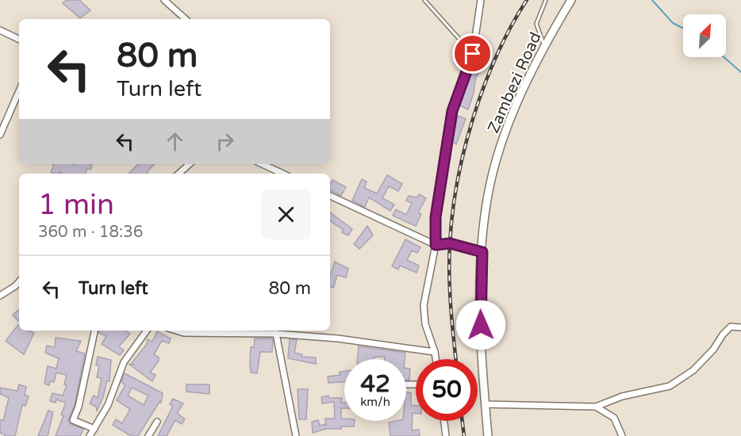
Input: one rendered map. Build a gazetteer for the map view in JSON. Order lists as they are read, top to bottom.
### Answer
{
  "streets": {
    "main road": ["Zambezi Road"]
  },
  "north": "top right",
  "page": {
    "turn": ["80 m", "Turn left"],
    "heading": ["1 min", "360 m · 18:36"],
    "list": [
      {
        "name": "Turn left",
        "value": "80 m"
      }
    ],
    "speed": "42 km/h",
    "limit": "50"
  }
}
